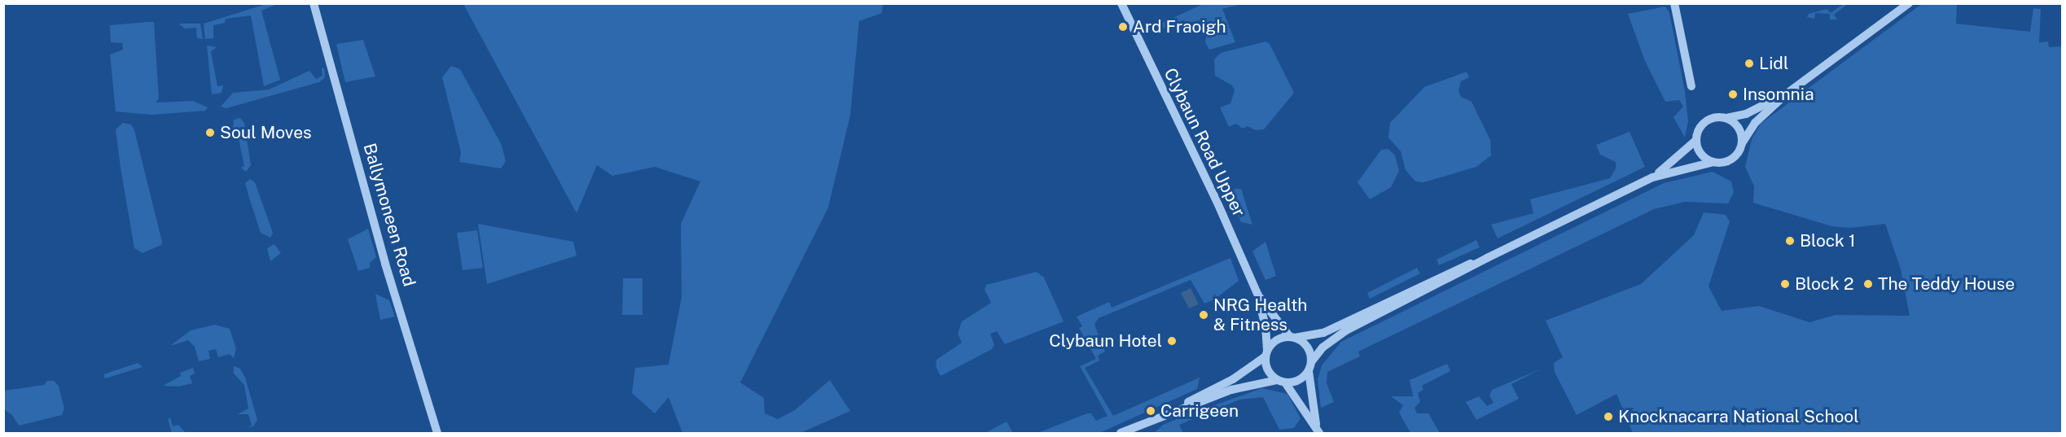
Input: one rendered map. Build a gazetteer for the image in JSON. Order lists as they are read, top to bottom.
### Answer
{
  "streets": {
    "street": ["Clybaun Road Upper", "Ballymoneen Road"]
  },
  "places": [
    "Ard Fraoigh",
    "Lidl",
    "Insomnia",
    "Soul Moves",
    "Block 1",
    "Block 2",
    "The Teddy House",
    "NRG Health & Fitness",
    "Clybaun Hotel",
    "Carrigeen",
    "Knocknacarra National School"
  ]
}
